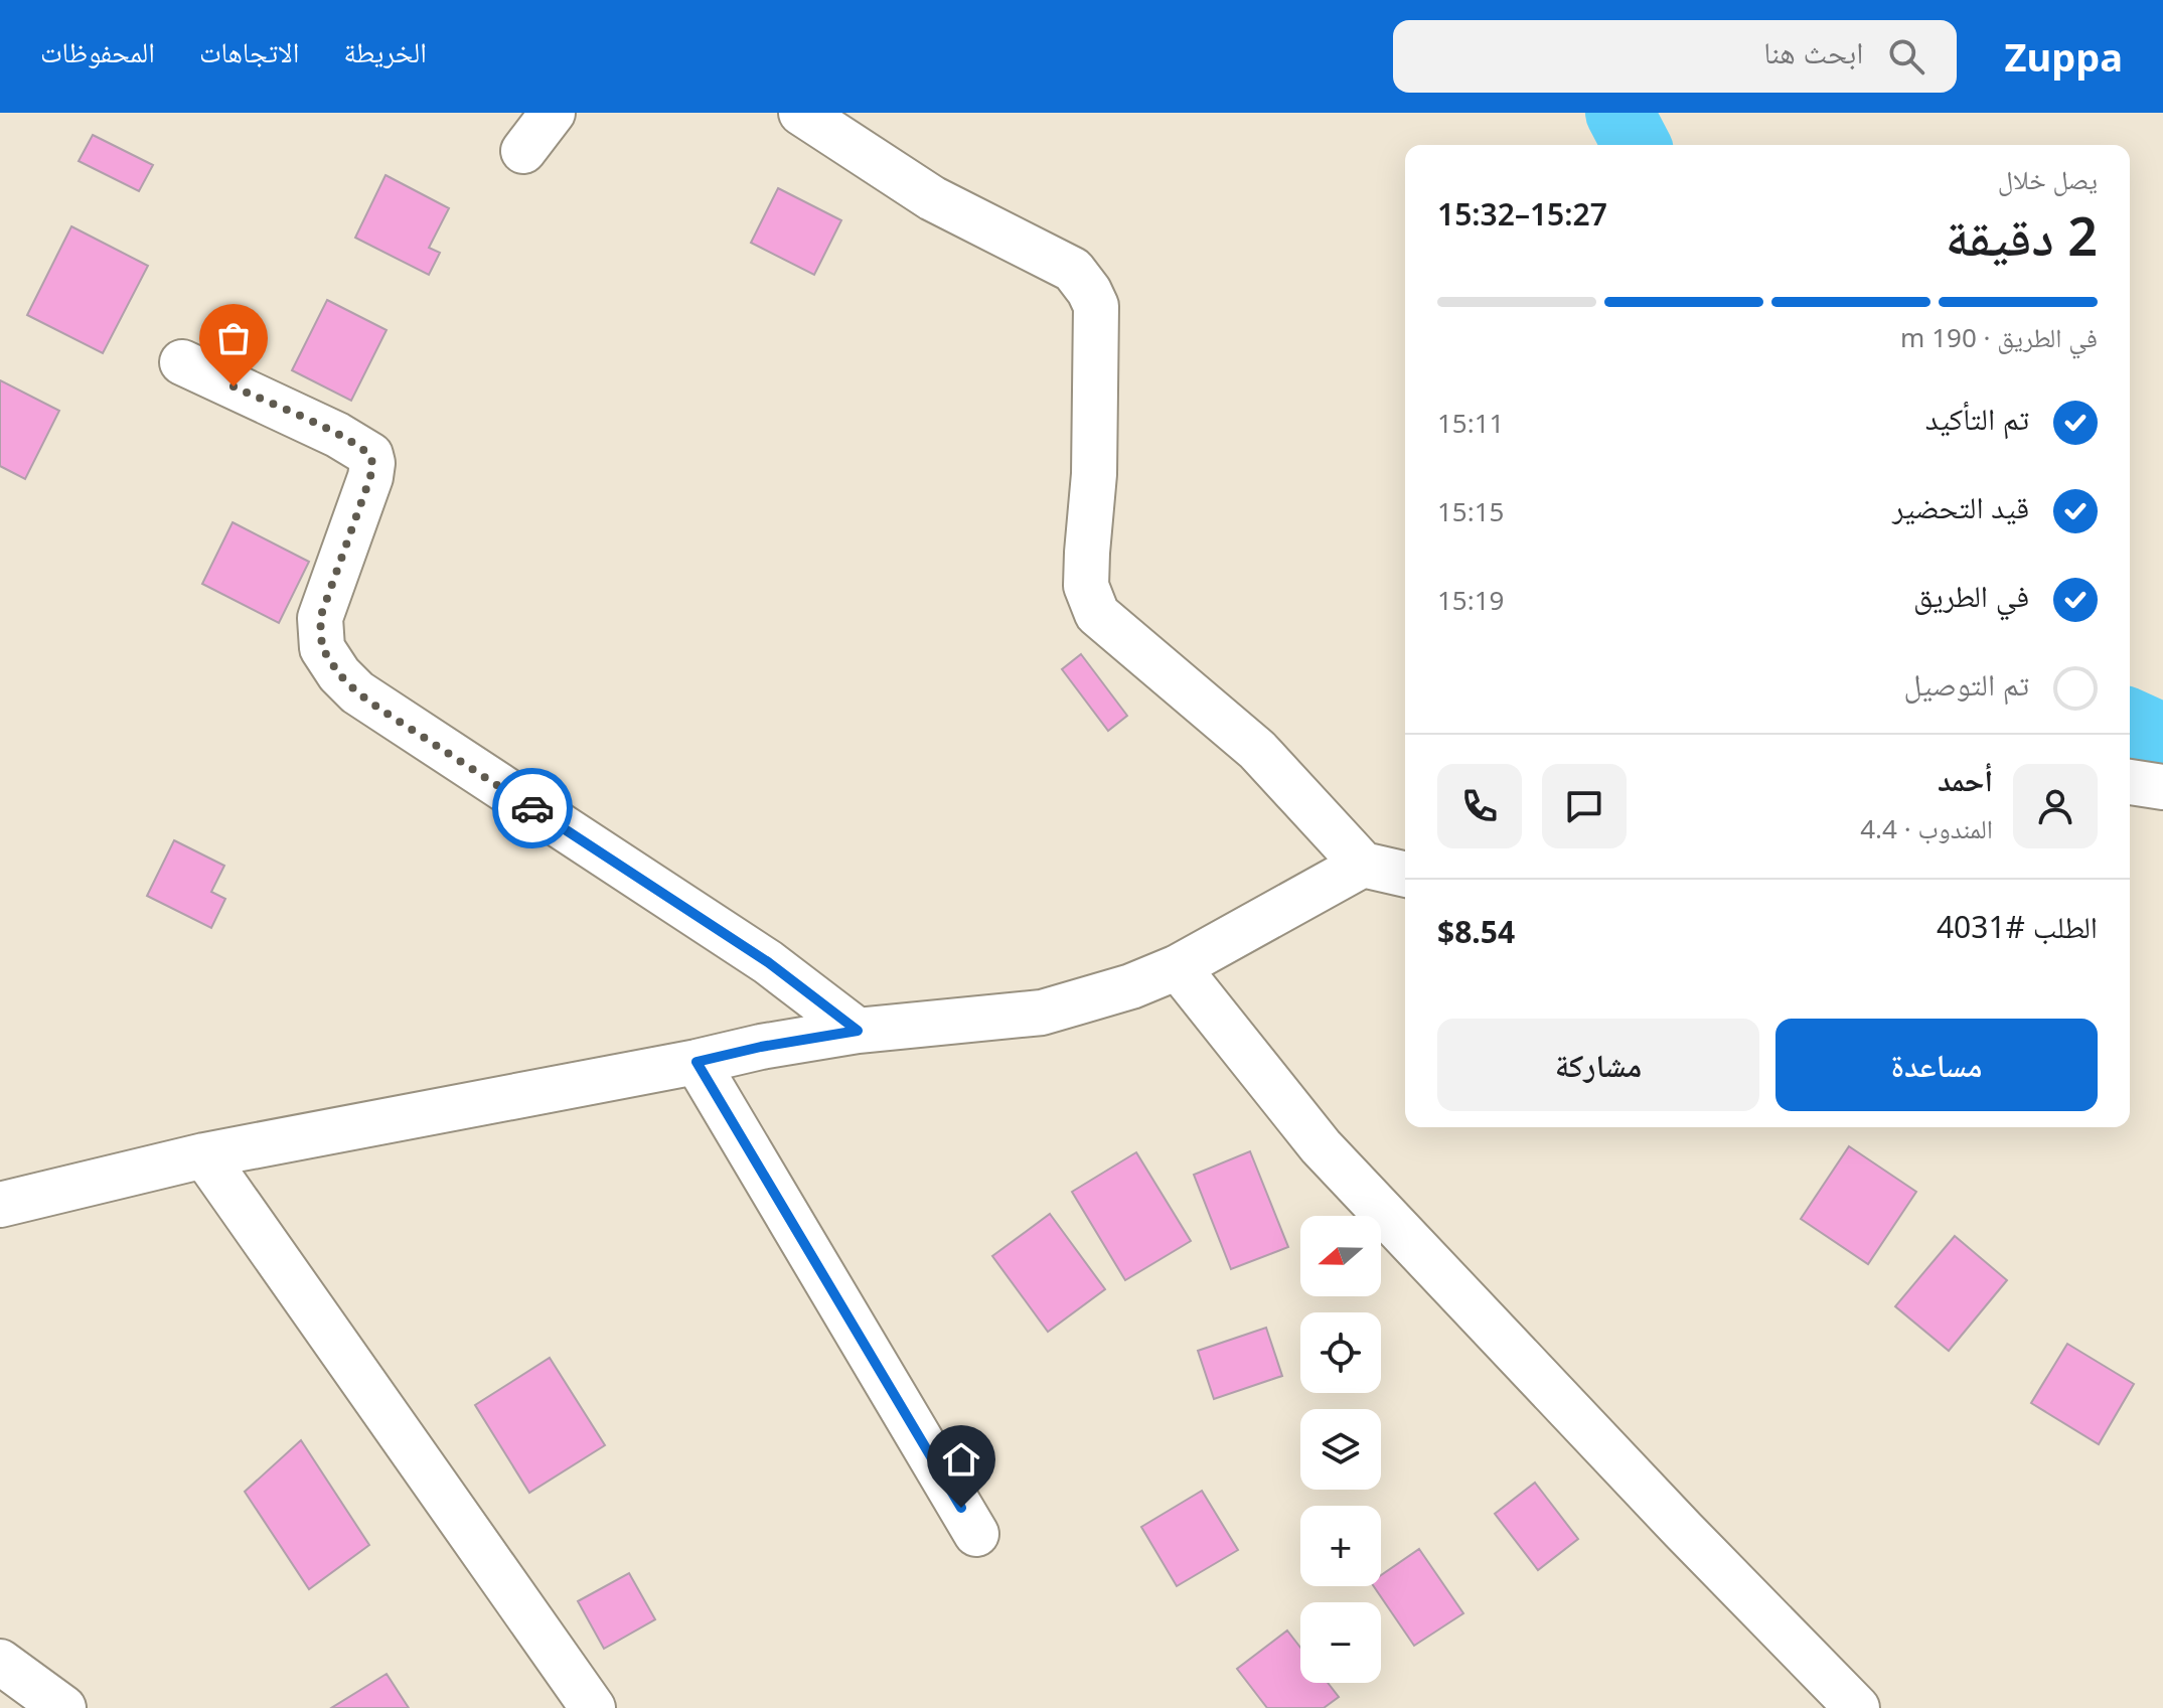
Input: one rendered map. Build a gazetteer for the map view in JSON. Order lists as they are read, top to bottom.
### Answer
{
  "north": "left",
  "page": {
    "header": "Zuppa",
    "search": "ابحث هنا",
    "nav": ["الخريطة", "الاتجاهات", "المحفوظات"],
    "heading": ["2 دقيقة", "يصل خلال", "15:27–15:32"],
    "panel": [
      "أحمد",
      "المندوب · 4.4",
      "الطلب #4031",
      "$8.54"
    ],
    "bar": "في الطريق · 190 m",
    "list": [
      ["تم التأكيد", "15:11"],
      ["قيد التحضير", "15:15"],
      ["في الطريق", "15:19"],
      "تم التوصيل"
    ],
    "buttons": ["مساعدة", "مشاركة"],
    "map_buttons": ["+", "−"]
  }
}
